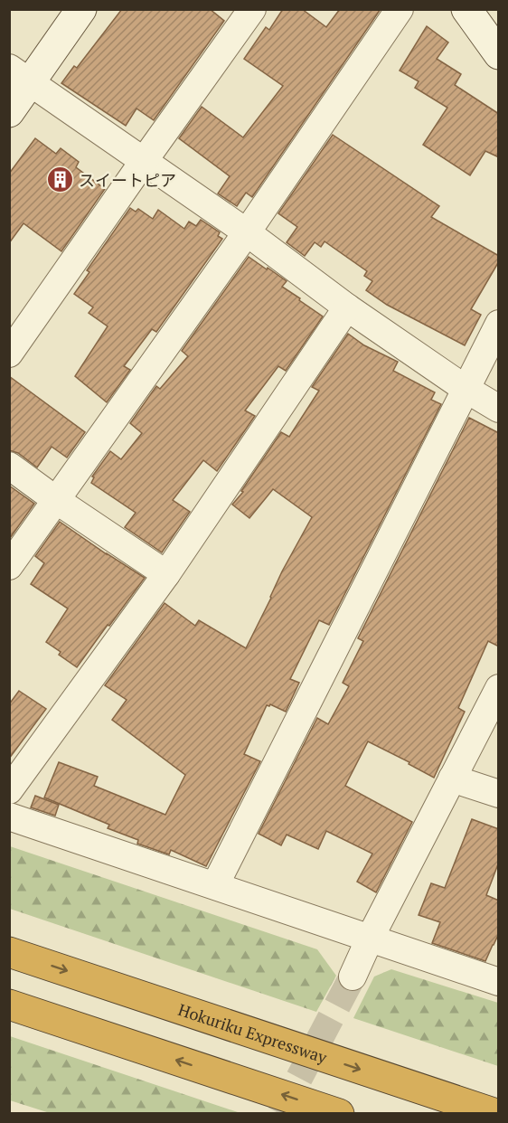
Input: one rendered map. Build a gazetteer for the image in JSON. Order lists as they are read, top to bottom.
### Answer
{
  "streets": {
    "highway": ["Hokuriku Expressway"]
  },
  "places": {
    "building": ["スイートピア"]
  }
}
